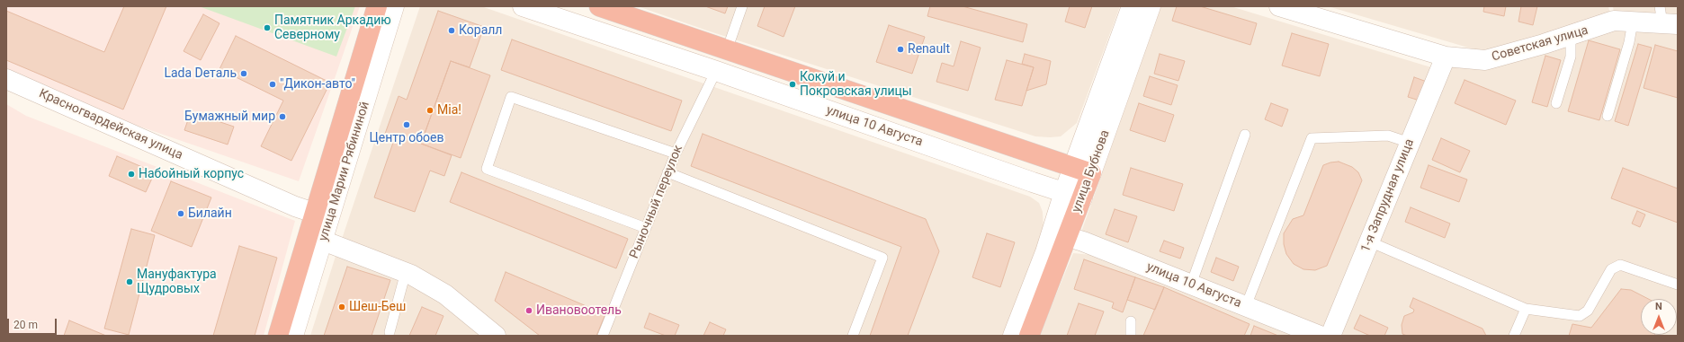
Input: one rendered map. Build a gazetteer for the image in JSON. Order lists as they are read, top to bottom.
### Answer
{
  "streets": {
    "highway": ["улица 10 Августа", "улица Марии Рябининой", "улица Бубнова"],
    "street": ["Советская улица", "Красногвардейская улица", "1-я Запрудная улица"],
    "lane": ["Рыночный переулок"]
  },
  "crossings": [
    ["Советская улица", "1-я Запрудная улица"],
    ["Красногвардейская улица", "улица Марии Рябининой"],
    ["улица 10 Августа", "улица Бубнова"],
    ["улица 10 Августа", "Рыночный переулок"]
  ],
  "places": [
    "Памятник Аркадию Северному",
    "Коралл",
    "Renault",
    "Lada Dеталь",
    "\"Дикон-авто\"",
    "Кокуй и Покровская улицы",
    "Mia!",
    "Бумажный мир",
    "Центр обоев",
    "Набойный корпус",
    "Билайн",
    "Мануфактура Щудровых",
    "Шеш-Беш",
    "Ивановоотель"
  ],
  "scale_bar": "20 m",
  "north": "top"
}
